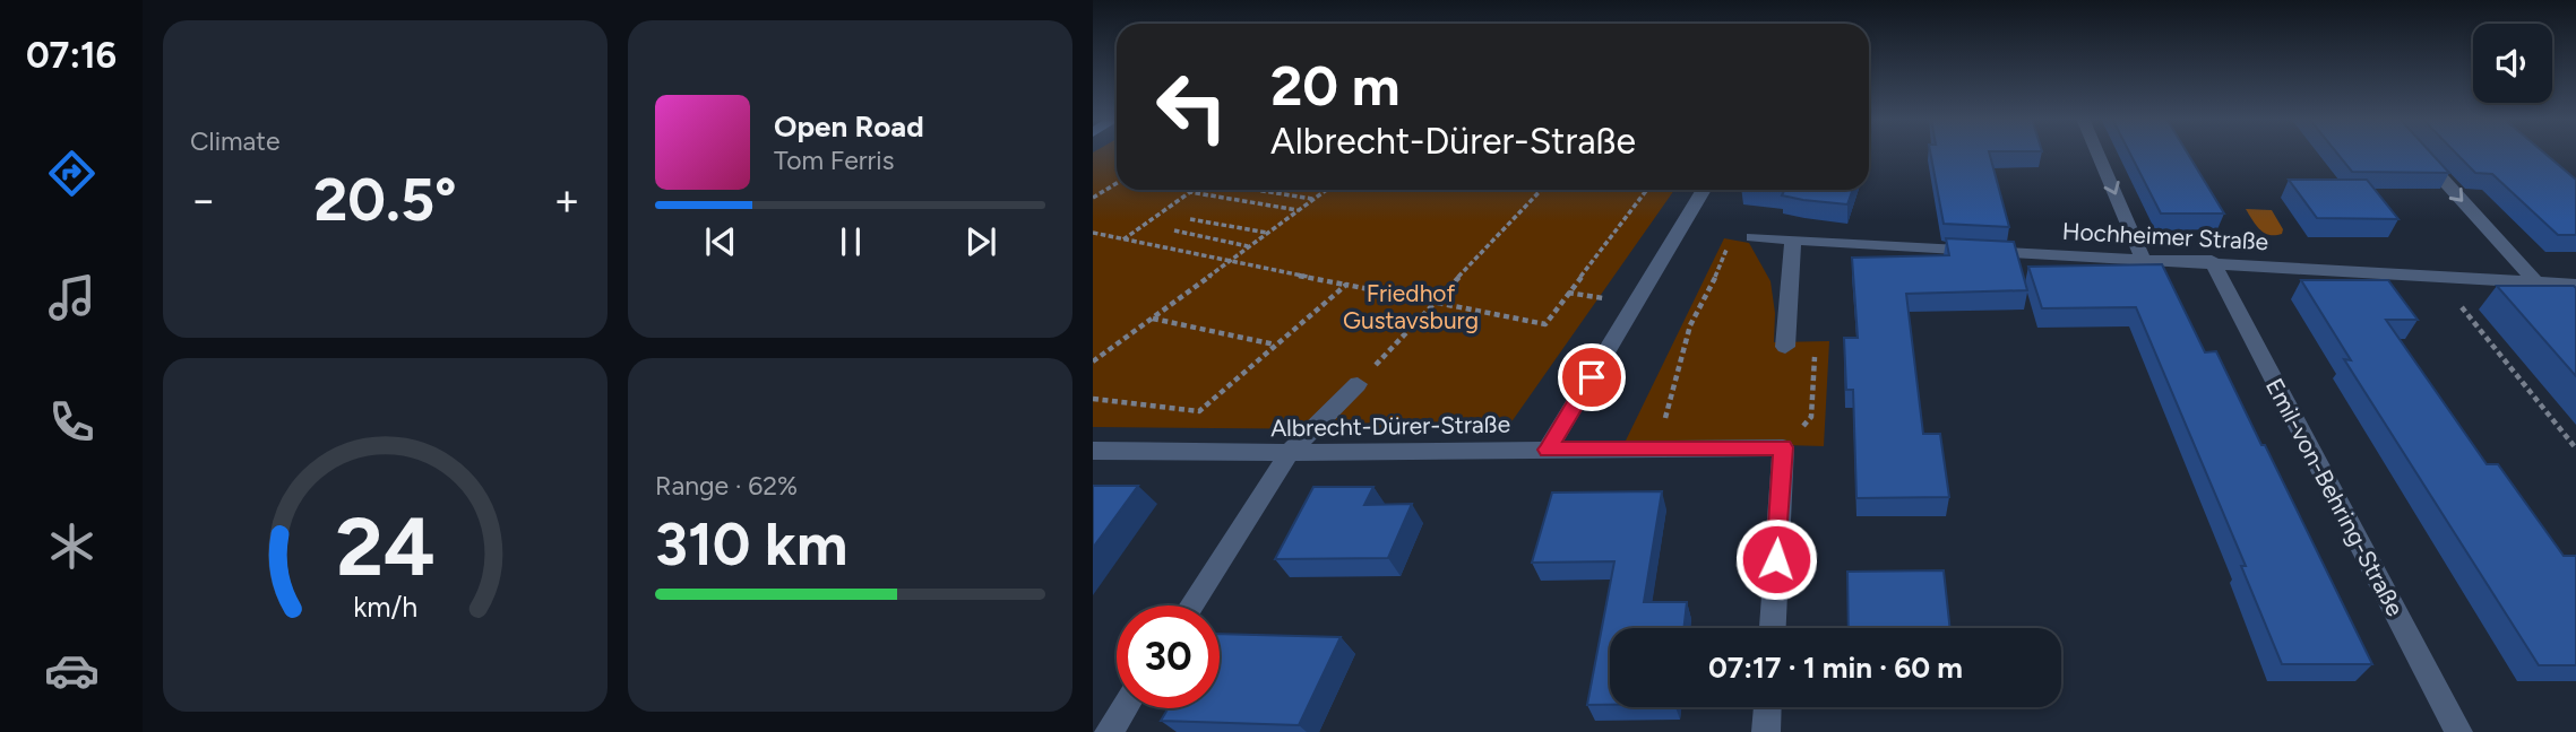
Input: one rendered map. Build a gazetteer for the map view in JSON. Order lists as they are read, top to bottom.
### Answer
{
  "streets": {
    "street": ["Hochheimer Straße", "Albrecht-Dürer-Straße", "Emil-von-Behring-Straße"]
  },
  "crossings": [
    ["Hochheimer Straße", "Emil-von-Behring-Straße"]
  ],
  "parks": ["Friedhof Gustavsburg"],
  "page": {
    "tabs": "07:16",
    "tile": [
      "Climate",
      ["Range · 62%", "310 km"]
    ],
    "turn": ["20 m", "Albrecht-Dürer-Straße"],
    "song": ["Open Road", "Tom Ferris"],
    "heat": ["−", "20.5°", "+"],
    "limit": "30",
    "trip": "07:17 · 1 min · 60 m",
    "gauge": ["24", "km/h"]
  }
}
